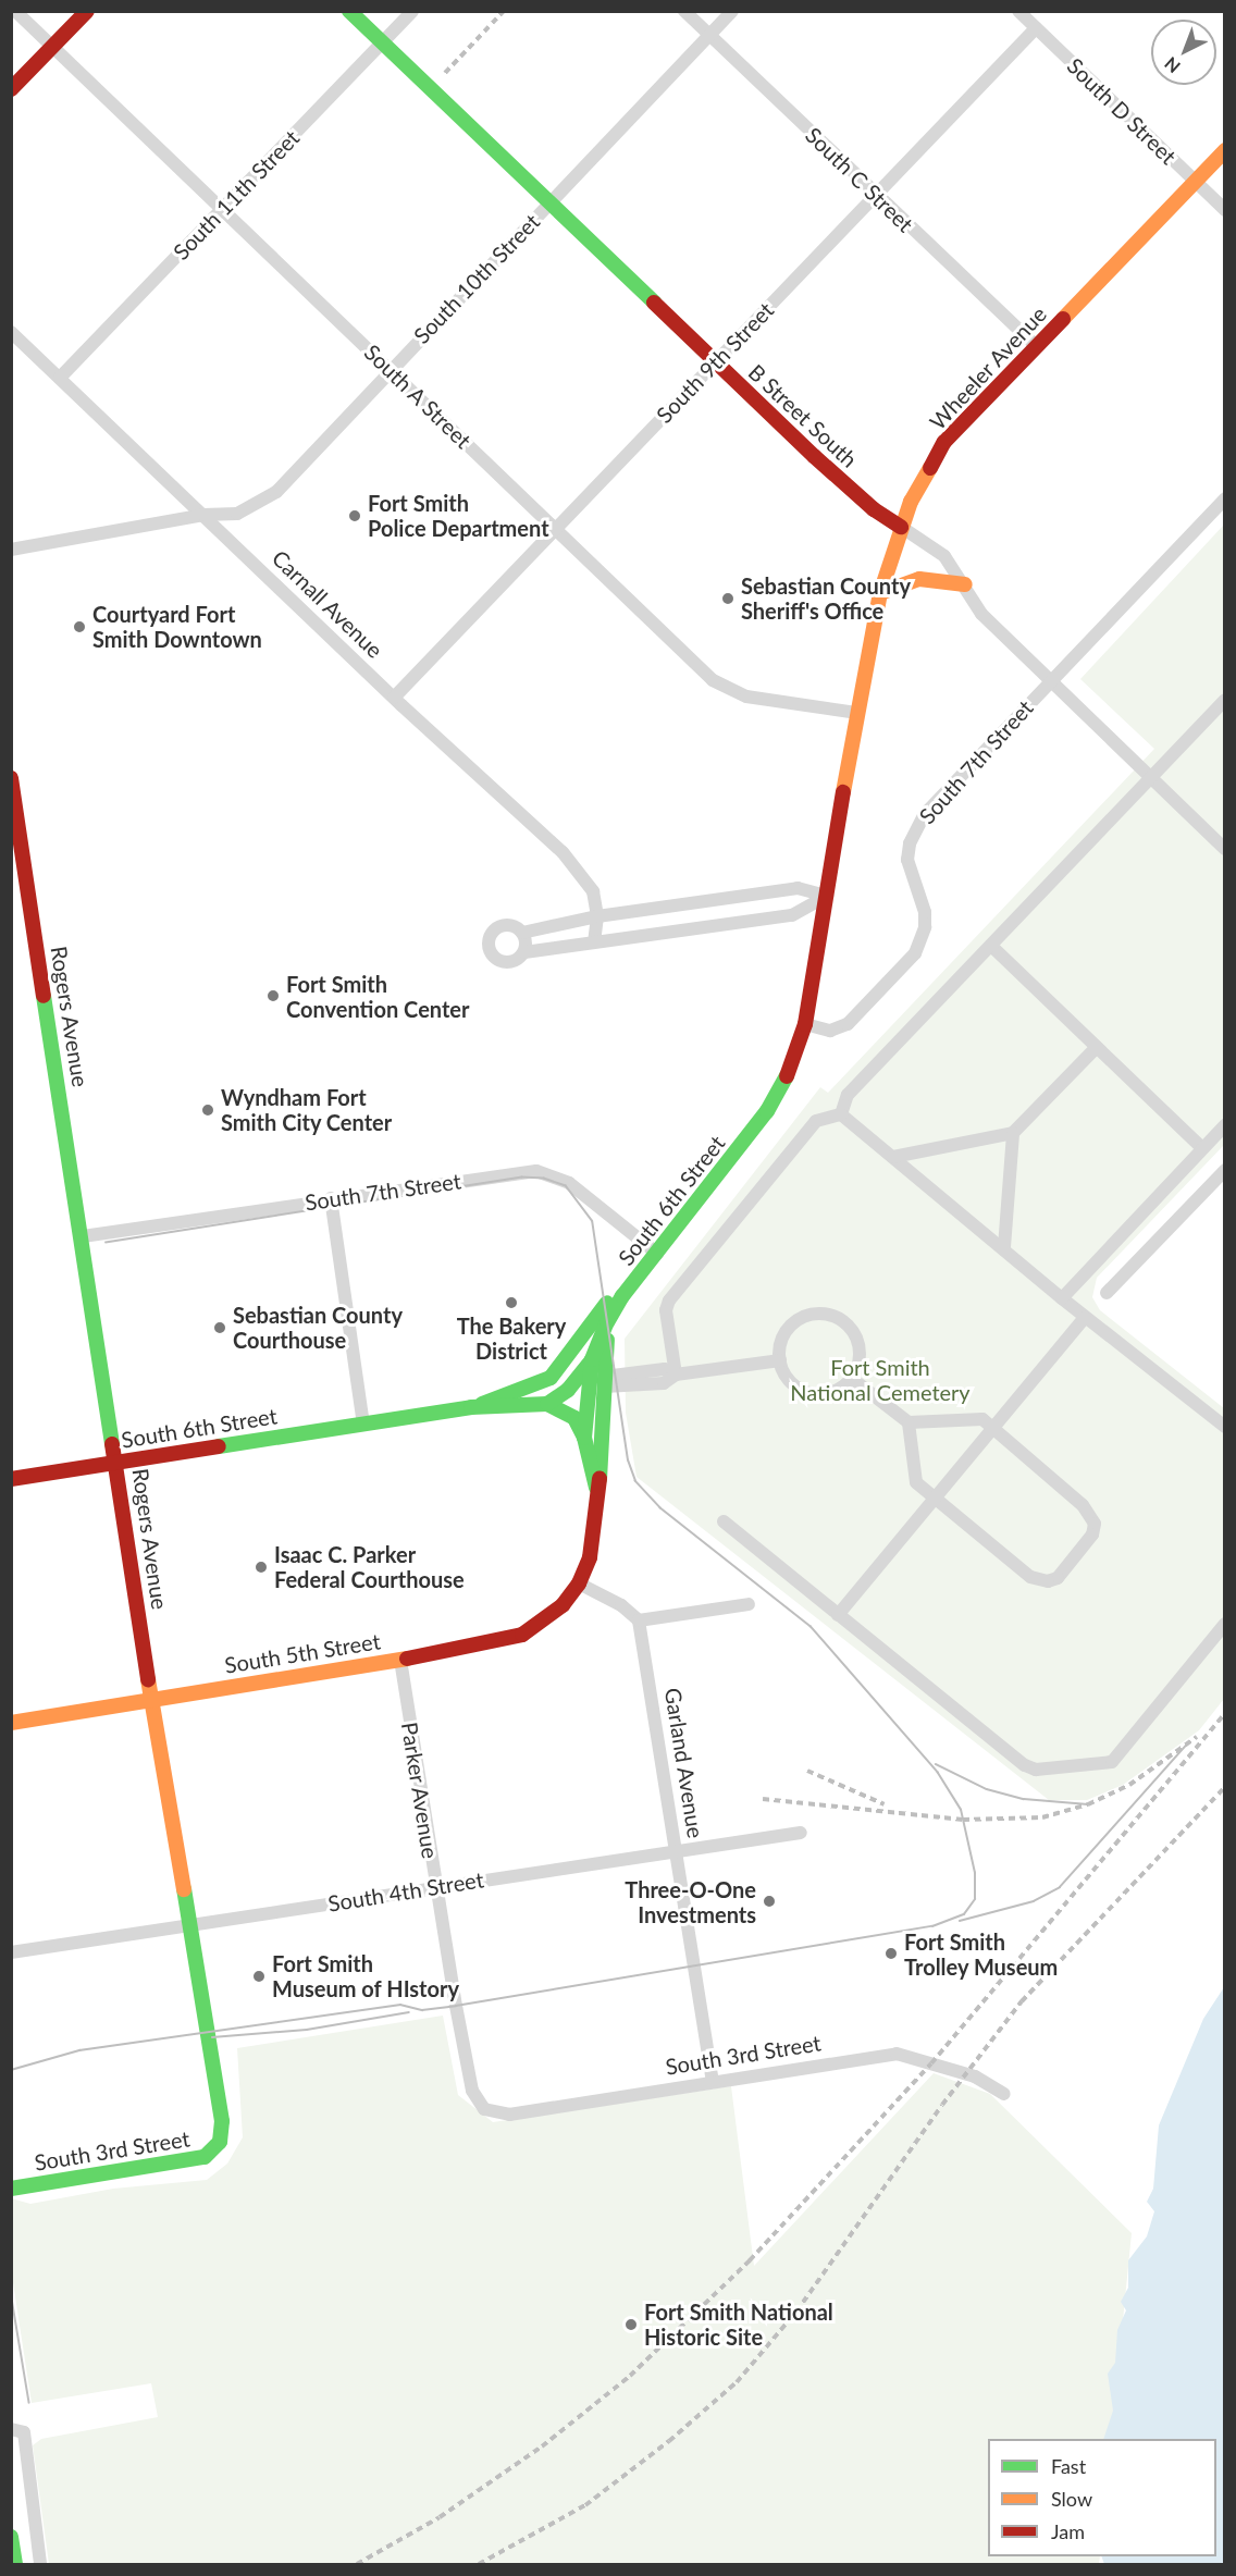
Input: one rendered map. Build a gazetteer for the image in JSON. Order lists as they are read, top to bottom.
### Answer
{
  "streets": {
    "main road": [
      "Wheeler Avenue",
      "B Street South",
      "Rogers Avenue",
      "South 6th Street",
      "South 5th Street",
      "South 3rd Street"
    ],
    "street": [
      "South D Street",
      "South C Street",
      "South 11th Street",
      "South 10th Street",
      "South 9th Street",
      "South A Street",
      "Carnall Avenue",
      "South 7th Street",
      "Garland Avenue",
      "Parker Avenue",
      "South 4th Street"
    ]
  },
  "crossings": [
    ["South D Street", "South 9th Street"],
    ["South D Street", "Wheeler Avenue"],
    ["South C Street", "South 10th Street"],
    ["South C Street", "South 9th Street"],
    ["South C Street", "Wheeler Avenue"],
    ["South 11th Street", "South A Street"],
    ["South 11th Street", "B Street South"],
    ["South 11th Street", "Carnall Avenue"],
    ["South 10th Street", "South A Street"],
    ["South 10th Street", "B Street South"],
    ["South 10th Street", "Carnall Avenue"],
    ["South 9th Street", "South A Street"],
    ["South 9th Street", "B Street South"],
    ["South 9th Street", "Carnall Avenue"],
    ["Wheeler Avenue", "South A Street"],
    ["Wheeler Avenue", "B Street South"],
    ["B Street South", "South 7th Street"],
    ["South 7th Street", "Rogers Avenue"],
    ["South 7th Street", "South 6th Street"],
    ["Rogers Avenue", "South 6th Street"],
    ["Rogers Avenue", "South 5th Street"],
    ["Rogers Avenue", "South 4th Street"],
    ["Rogers Avenue", "South 3rd Street"],
    ["South 5th Street", "Parker Avenue"],
    ["Garland Avenue", "South 4th Street"],
    ["Garland Avenue", "South 3rd Street"],
    ["Parker Avenue", "South 4th Street"],
    ["Parker Avenue", "South 3rd Street"]
  ],
  "parks": ["Fort Smith National Cemetery"],
  "places": [
    "Fort Smith Police Department",
    "Sebastian County Sheriff's Office",
    "Courtyard Fort Smith Downtown",
    "Fort Smith Convention Center",
    "Wyndham Fort Smith City Center",
    "The Bakery District",
    "Sebastian County Courthouse",
    "Isaac C. Parker Federal Courthouse",
    "Three-O-One Investments",
    "Fort Smith Trolley Museum",
    "Fort Smith Museum of HIstory",
    "Fort Smith National Historic Site"
  ],
  "legend": ["Fast", "Slow", "Jam"],
  "north": "bottom left"
}
